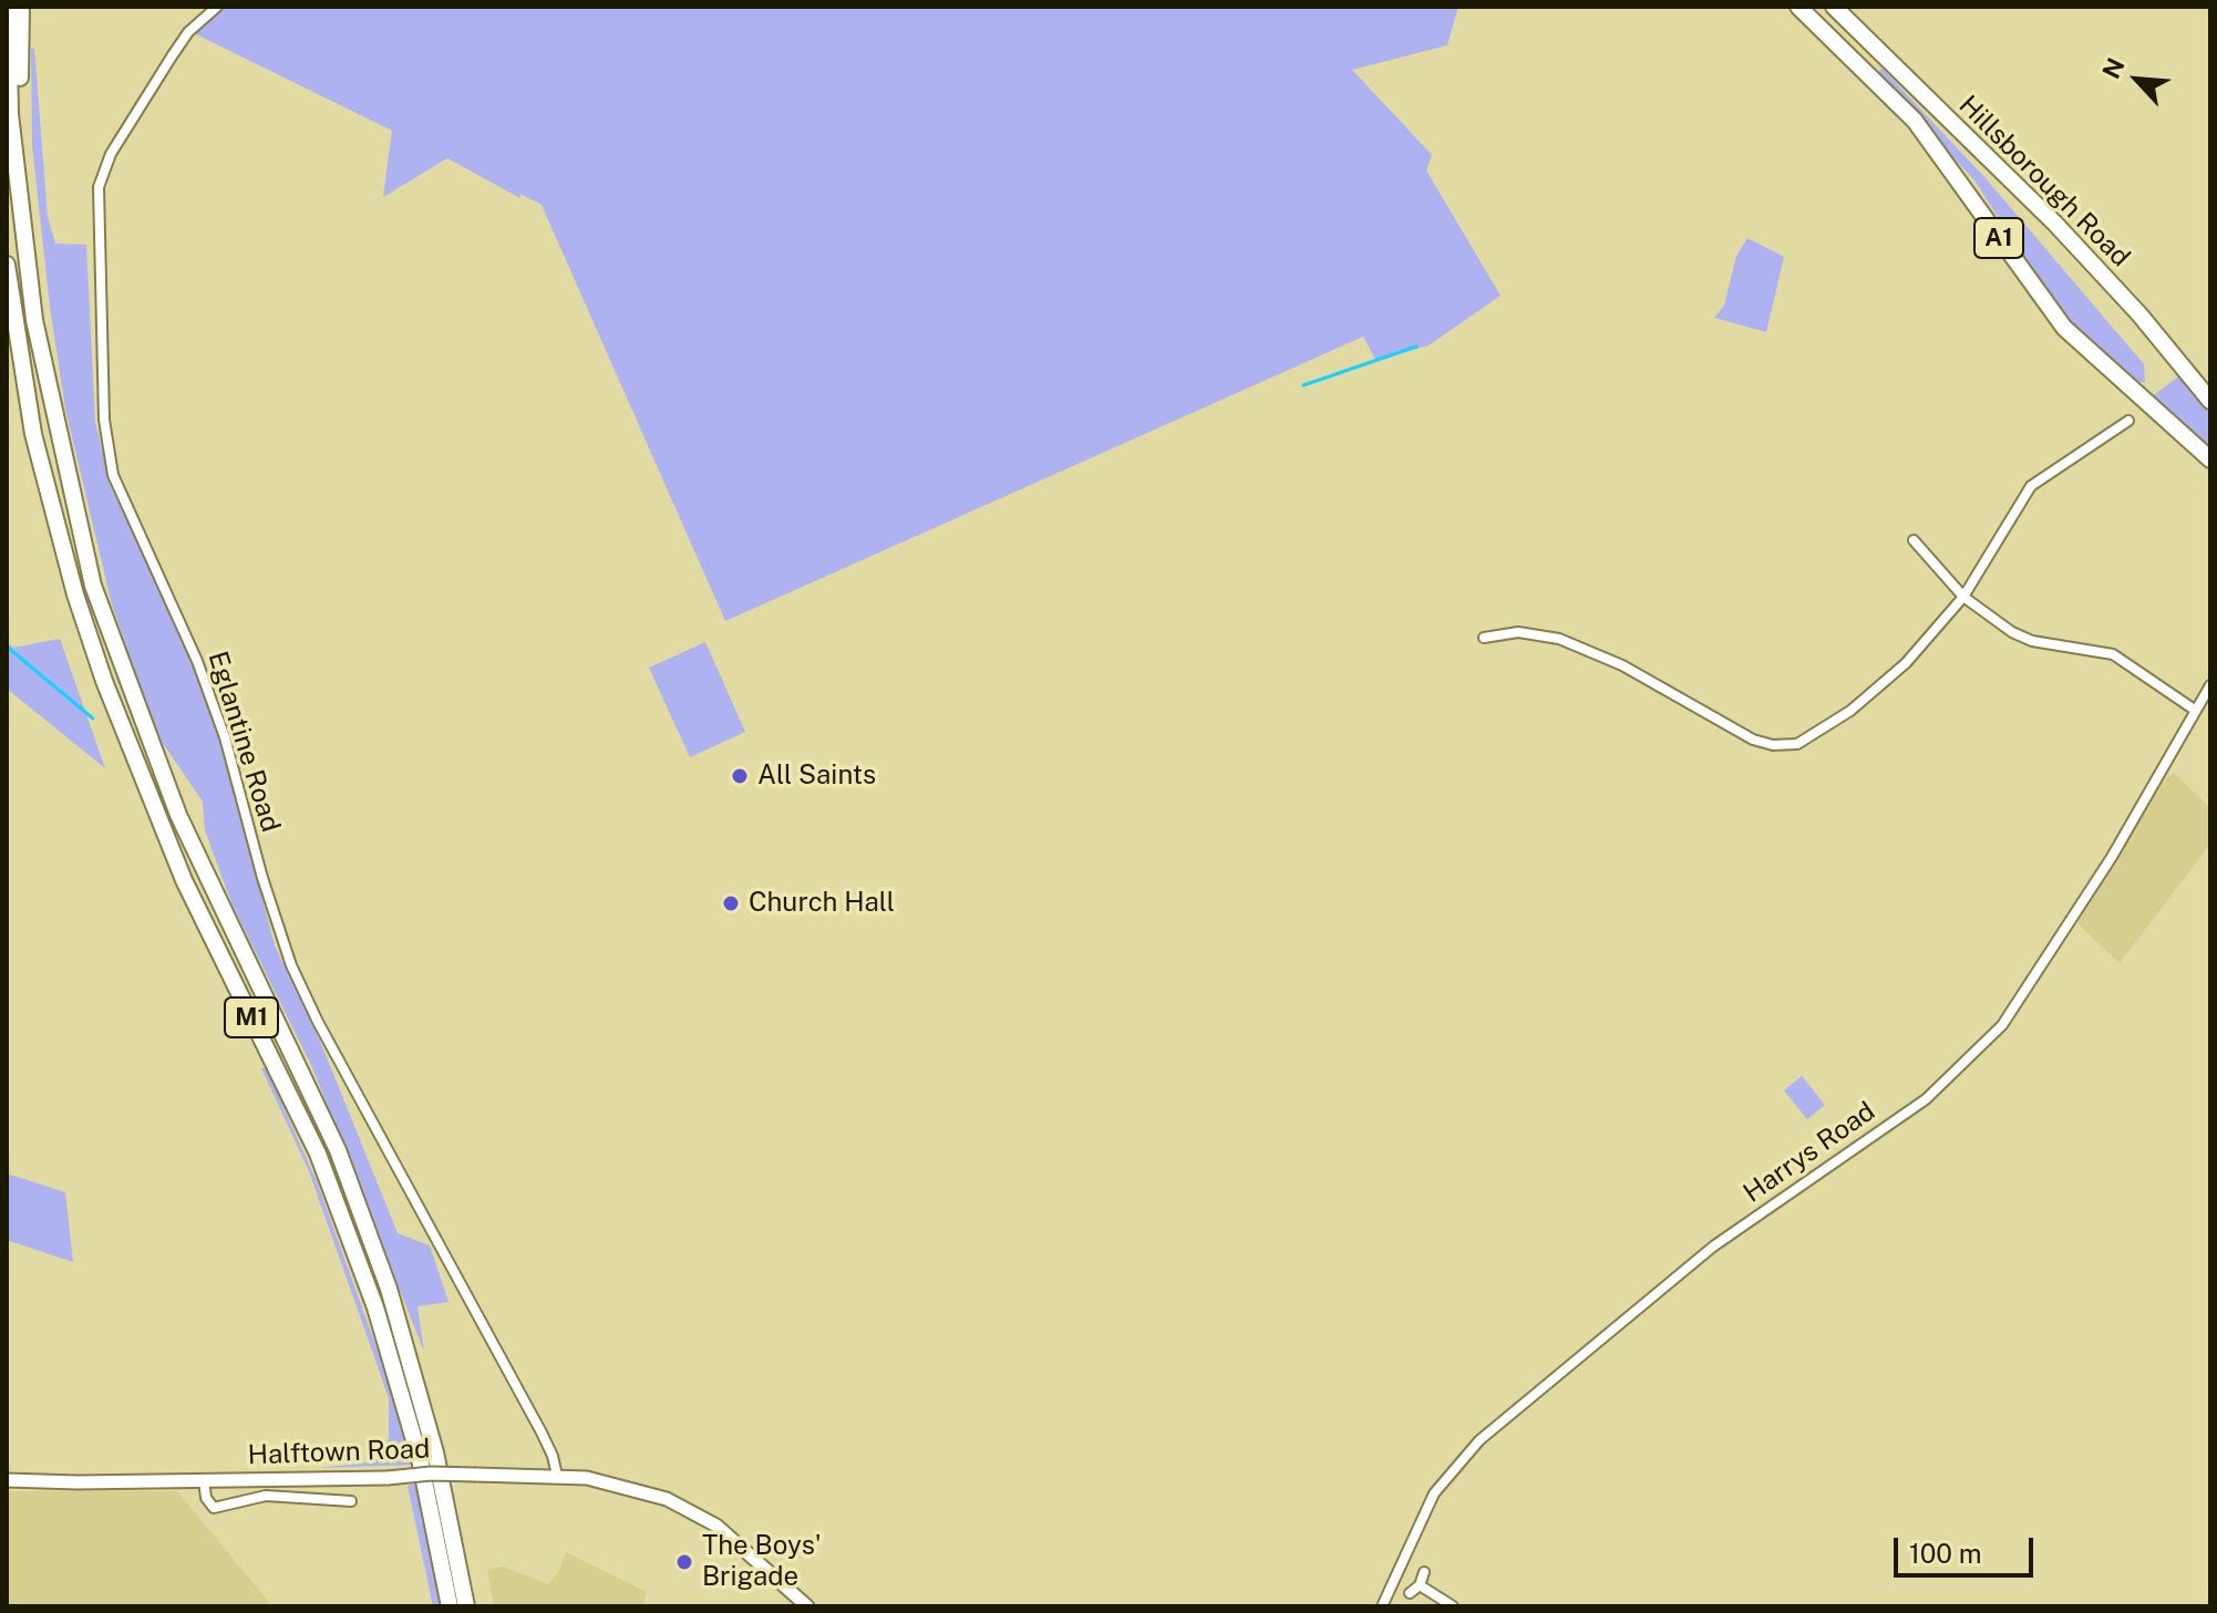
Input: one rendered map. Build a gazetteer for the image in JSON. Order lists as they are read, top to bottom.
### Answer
{
  "streets": {
    "highway": ["Hillsborough Road", "A1", "M1"],
    "street": ["Eglantine Road", "Harrys Road", "Halftown Road"]
  },
  "crossings": [
    ["Eglantine Road", "Halftown Road"]
  ],
  "places": ["All Saints", "Church Hall", "The Boys' Brigade"],
  "scale_bar": "100 m",
  "north": "top left"
}
